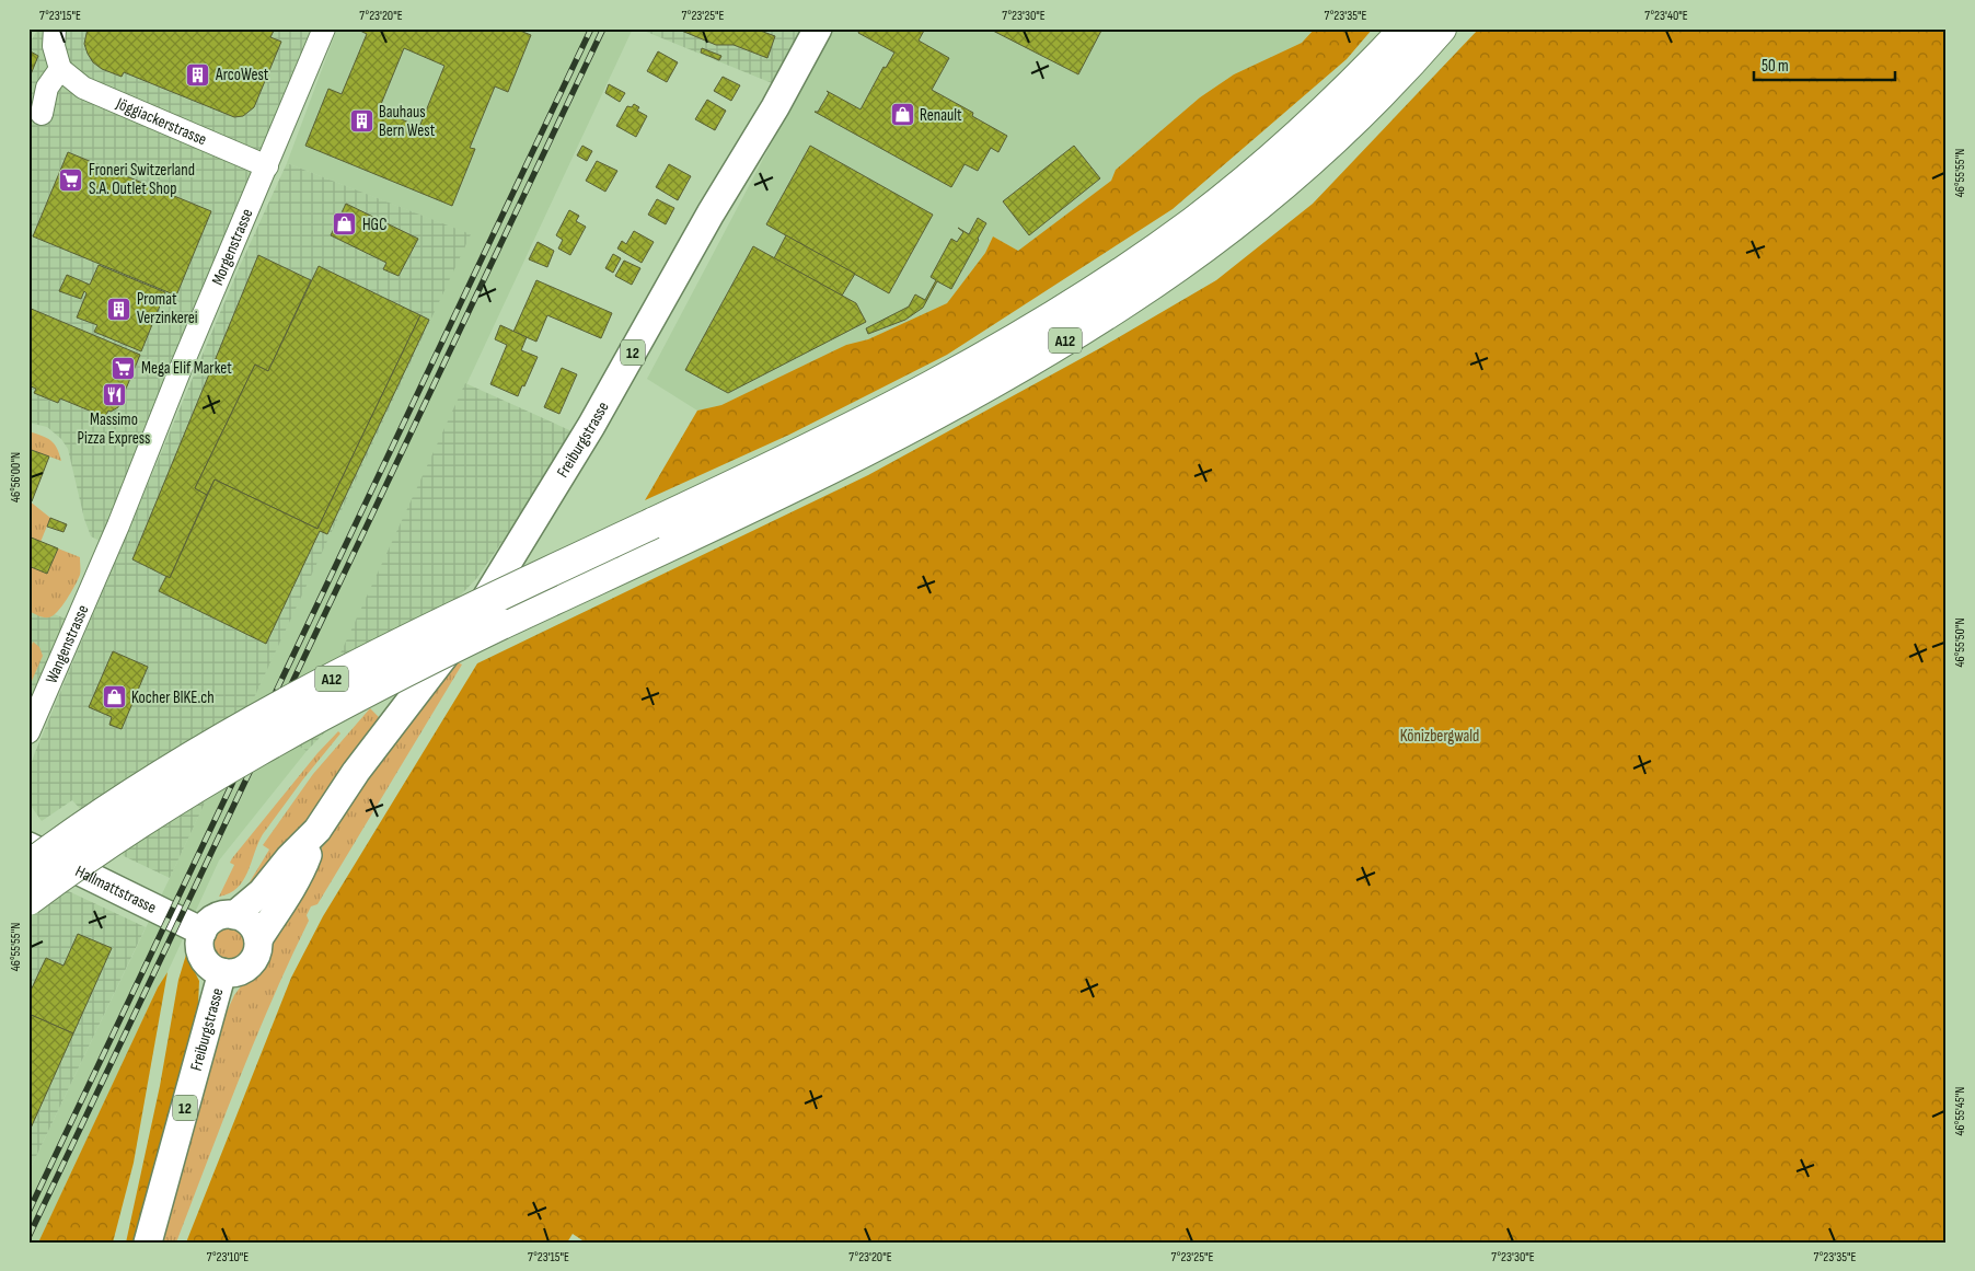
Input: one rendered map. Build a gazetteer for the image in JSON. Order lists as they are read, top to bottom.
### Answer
{
  "streets": {
    "highway": ["A12"],
    "main road": ["12", "Freiburgstrasse", "Hallmattstrasse"],
    "street": ["Jöggiackerstrasse", "Morgenstrasse", "Wangenstrasse"]
  },
  "crossings": [
    ["Jöggiackerstrasse", "Morgenstrasse"],
    ["Morgenstrasse", "Wangenstrasse"],
    ["12", "Freiburgstrasse"],
    ["12", "Hallmattstrasse"],
    ["Freiburgstrasse", "Hallmattstrasse"]
  ],
  "parks": ["Könizbergwald"],
  "places": {
    "building": ["ArcoWest", "Bauhaus Bern West", "Promat Verzinkerei"],
    "shop": ["Renault", "HGC", "Kocher BIKE.ch"],
    "supermarket": ["Froneri Switzerland S.A. Outlet Shop", "Mega Elif Market"],
    "restaurant": ["Massimo Pizza Express"]
  },
  "scale_bar": "50 m",
  "coordinates": [
    "7°23'15\"E",
    "7°23'20\"E",
    "7°23'25\"E",
    "7°23'30\"E",
    "7°23'35\"E",
    "7°23'40\"E",
    "46°55'55\"N",
    "46°56'00\"N",
    "46°55'50\"N",
    "46°55'45\"N",
    "7°23'10\"E"
  ]
}
